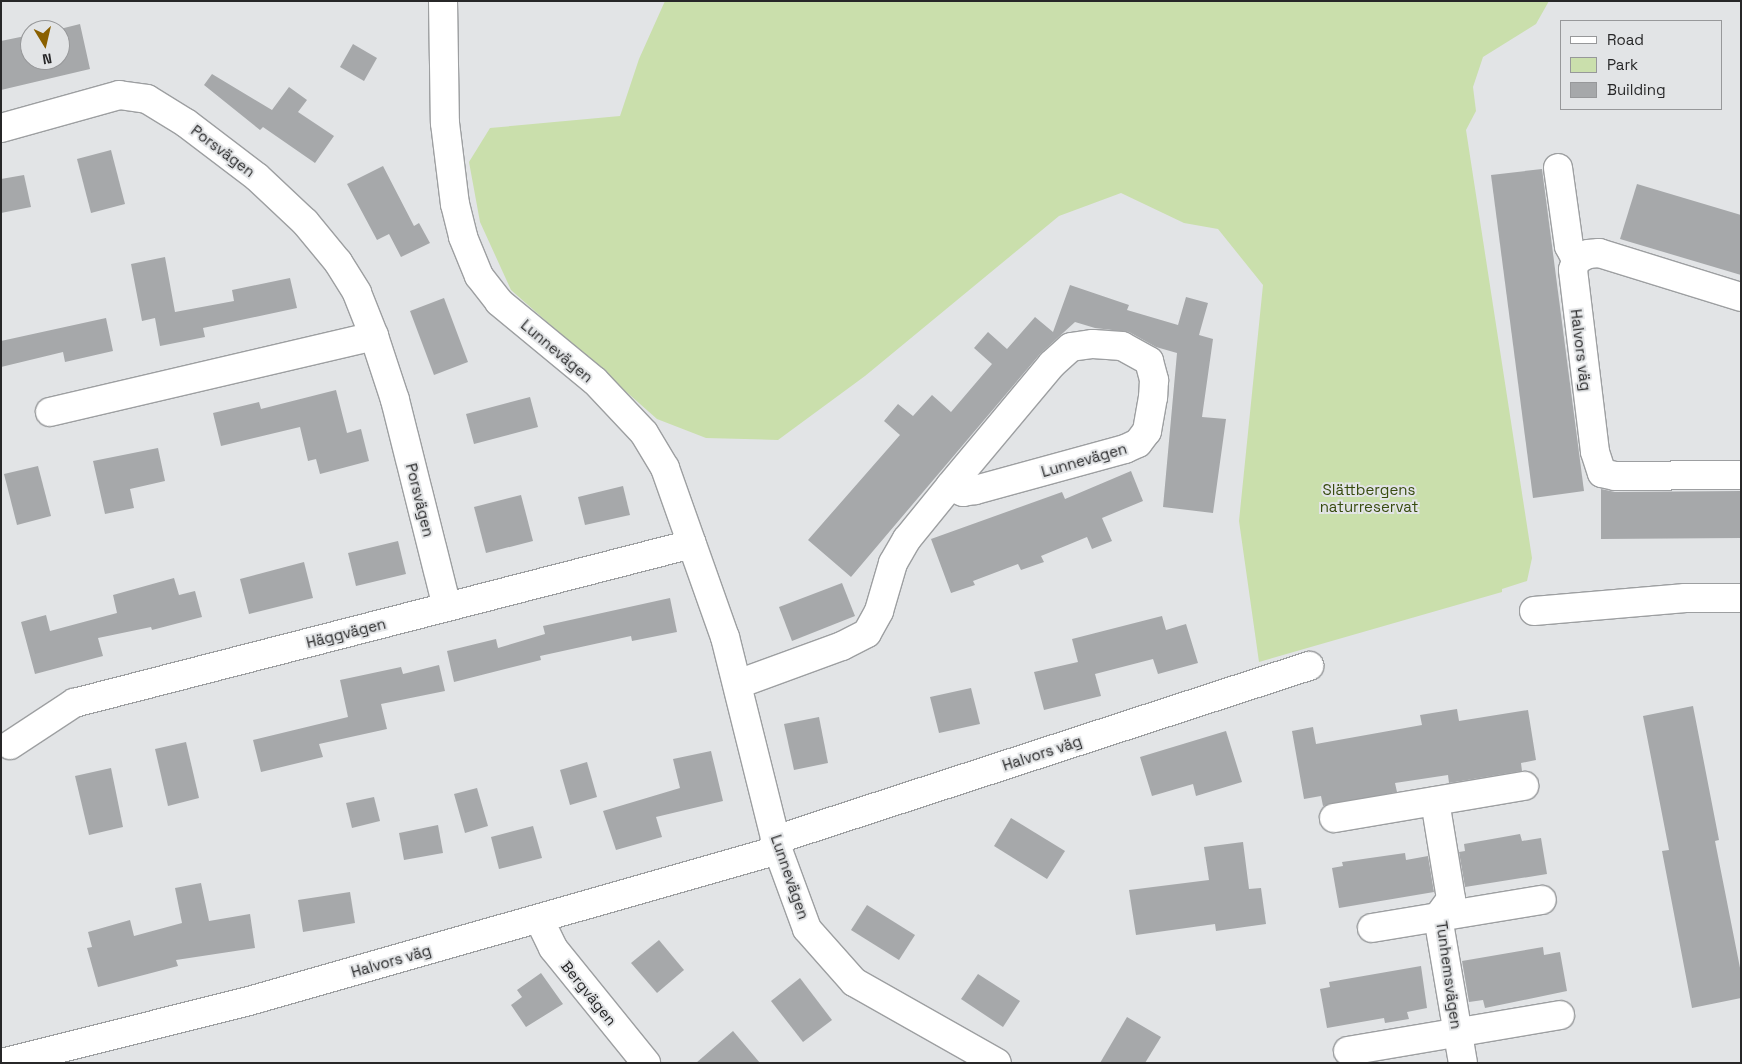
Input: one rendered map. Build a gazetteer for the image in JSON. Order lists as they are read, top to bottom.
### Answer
{
  "streets": {
    "street": [
      "Porsvägen",
      "Halvors väg",
      "Lunnevägen",
      "Häggvägen",
      "Tunhemsvägen",
      "Bergvägen"
    ]
  },
  "crossings": [
    ["Porsvägen", "Häggvägen"],
    ["Halvors väg", "Lunnevägen"],
    ["Halvors väg", "Bergvägen"],
    ["Lunnevägen", "Häggvägen"]
  ],
  "parks": ["Slättbergens naturreservat"],
  "legend": ["Road", "Park", "Building"],
  "north": "bottom"
}
